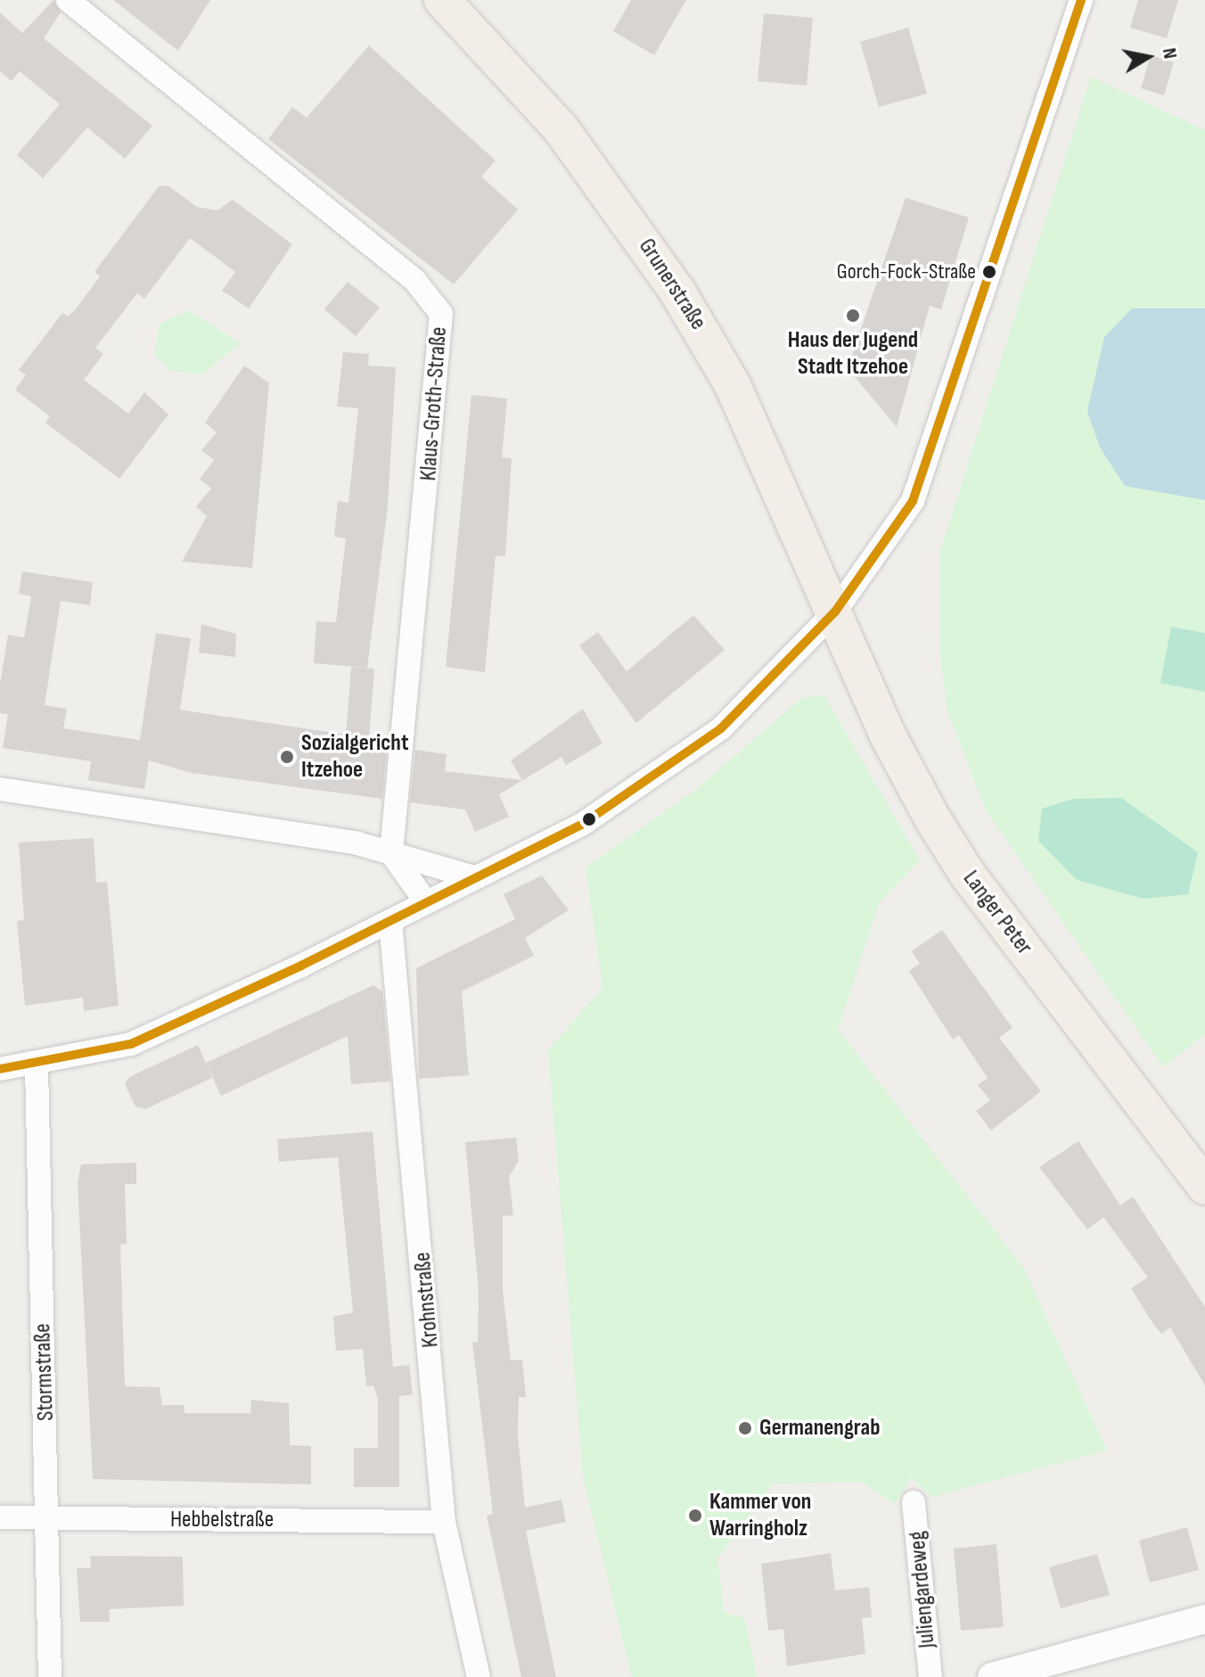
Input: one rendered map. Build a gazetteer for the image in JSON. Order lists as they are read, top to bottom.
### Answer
{
  "streets": {
    "main road": ["Grunerstraße", "Langer Peter"],
    "street": [
      "Klaus-Groth-Straße",
      "Krohnstraße",
      "Stormstraße",
      "Hebbelstraße",
      "Juliengardeweg"
    ]
  },
  "crossings": [
    ["Grunerstraße", "Langer Peter"],
    ["Krohnstraße", "Hebbelstraße"],
    ["Stormstraße", "Hebbelstraße"]
  ],
  "places": [
    "Gorch-Fock-Straße",
    "Haus der Jugend Stadt Itzehoe",
    "Sozialgericht Itzehoe",
    "Germanengrab",
    "Kammer von Warringholz"
  ],
  "north": "right"
}
